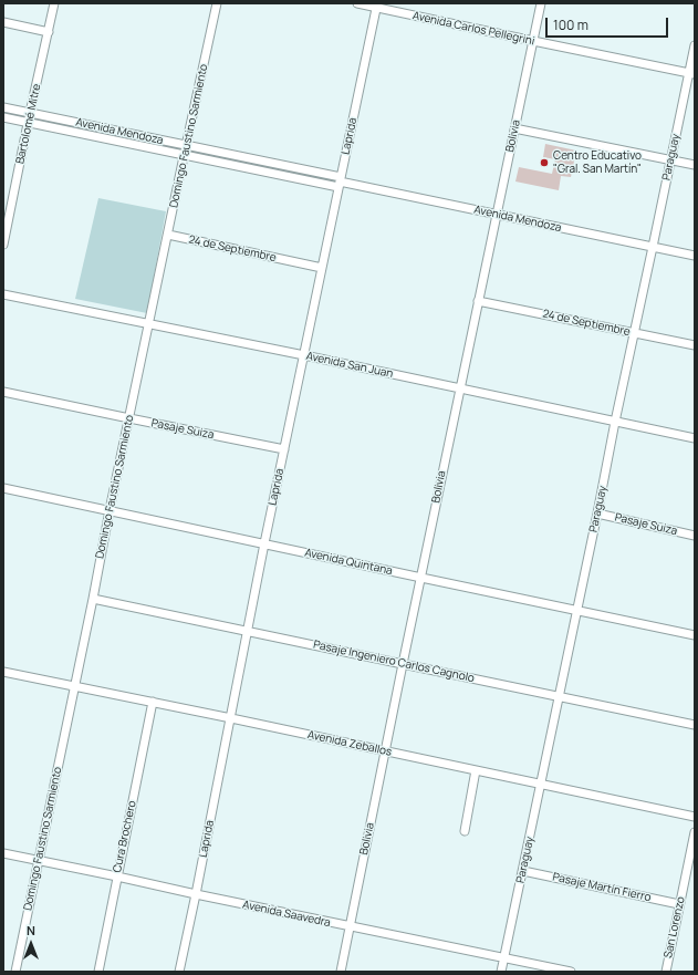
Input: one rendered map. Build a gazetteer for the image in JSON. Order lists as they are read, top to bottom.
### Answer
{
  "streets": {
    "street": [
      "Avenida Carlos Pellegrini",
      "Bartolomé Mitre",
      "Avenida Mendoza",
      "Domingo Faustino Sarmiento",
      "Laprida",
      "Bolivia",
      "Paraguay",
      "24 de Septiembre",
      "Avenida San Juan",
      "Pasaje Suiza",
      "Avenida Quintana",
      "Pasaje Ingeniero Carlos Cagnolo",
      "Avenida Zeballos",
      "Cura Brochero",
      "Pasaje Martín Fierro",
      "Avenida Saavedra",
      "San Lorenzo"
    ]
  },
  "crossings": [
    ["Avenida Carlos Pellegrini", "Laprida"],
    ["Avenida Carlos Pellegrini", "Bolivia"],
    ["Avenida Carlos Pellegrini", "Paraguay"],
    ["Bartolomé Mitre", "Avenida Mendoza"],
    ["Avenida Mendoza", "Domingo Faustino Sarmiento"],
    ["Avenida Mendoza", "Laprida"],
    ["Avenida Mendoza", "Bolivia"],
    ["Avenida Mendoza", "Paraguay"],
    ["Domingo Faustino Sarmiento", "24 de Septiembre"],
    ["Domingo Faustino Sarmiento", "Avenida San Juan"],
    ["Domingo Faustino Sarmiento", "Pasaje Suiza"],
    ["Domingo Faustino Sarmiento", "Avenida Quintana"],
    ["Domingo Faustino Sarmiento", "Pasaje Ingeniero Carlos Cagnolo"],
    ["Domingo Faustino Sarmiento", "Avenida Zeballos"],
    ["Domingo Faustino Sarmiento", "Avenida Saavedra"],
    ["Laprida", "24 de Septiembre"],
    ["Laprida", "Avenida San Juan"],
    ["Laprida", "Pasaje Suiza"],
    ["Laprida", "Avenida Quintana"],
    ["Laprida", "Pasaje Ingeniero Carlos Cagnolo"],
    ["Laprida", "Avenida Zeballos"],
    ["Laprida", "Avenida Saavedra"],
    ["Bolivia", "24 de Septiembre"],
    ["Bolivia", "Avenida San Juan"],
    ["Bolivia", "Avenida Quintana"],
    ["Bolivia", "Pasaje Ingeniero Carlos Cagnolo"],
    ["Bolivia", "Avenida Zeballos"],
    ["Bolivia", "Avenida Saavedra"],
    ["Paraguay", "24 de Septiembre"],
    ["Paraguay", "Avenida San Juan"],
    ["Paraguay", "Pasaje Suiza"],
    ["Paraguay", "Avenida Quintana"],
    ["Paraguay", "Pasaje Ingeniero Carlos Cagnolo"],
    ["Paraguay", "Avenida Zeballos"],
    ["Paraguay", "Pasaje Martín Fierro"],
    ["Paraguay", "Avenida Saavedra"],
    ["Avenida Zeballos", "Cura Brochero"],
    ["Cura Brochero", "Avenida Saavedra"],
    ["Pasaje Martín Fierro", "San Lorenzo"]
  ],
  "places": ["Centro Educativo \"Gral. San Martín\""],
  "scale_bar": "100 m",
  "north": "top"
}
